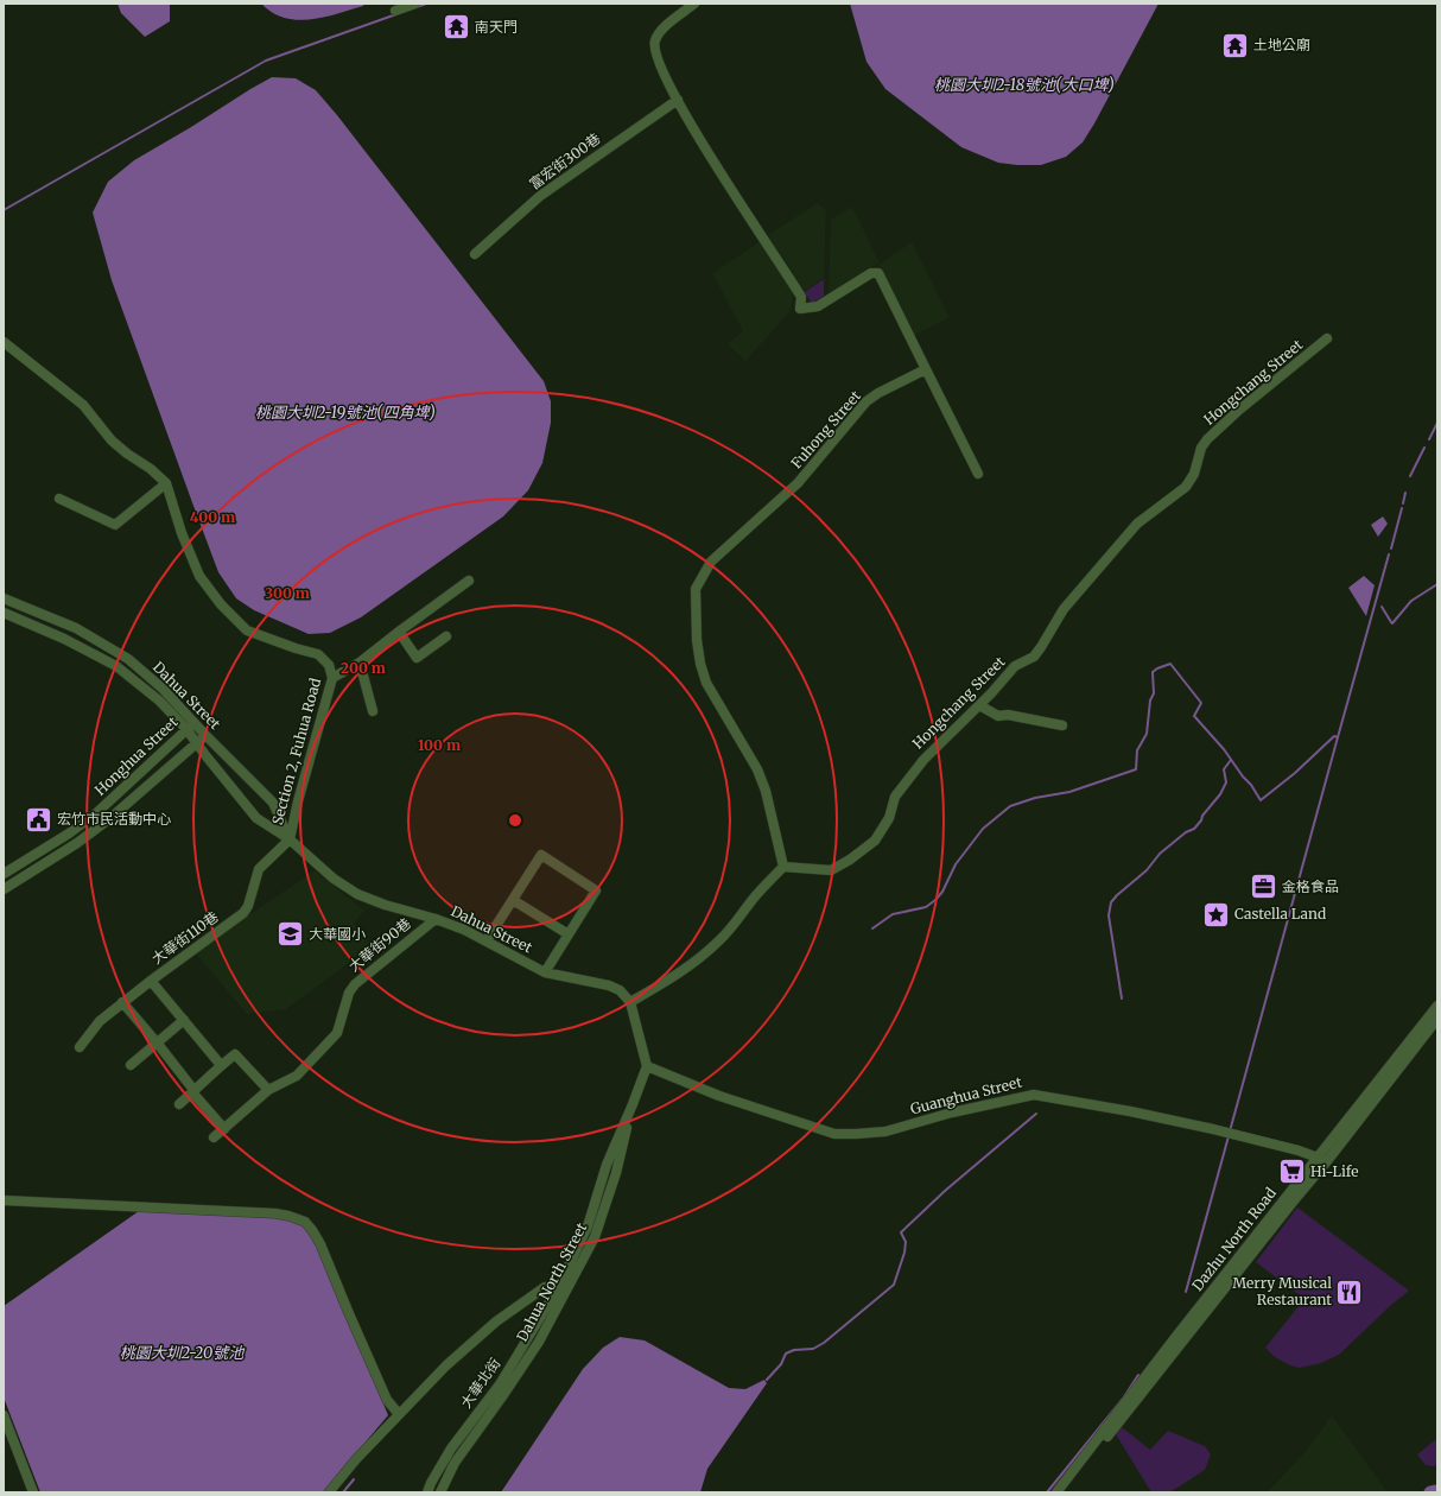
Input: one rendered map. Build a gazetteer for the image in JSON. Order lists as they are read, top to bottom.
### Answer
{
  "streets": {
    "street": [
      "富宏街300巷",
      "Hongchang Street",
      "Fuhong Street",
      "Dahua Street",
      "Section 2, Fuhua Road",
      "Honghua Street",
      "大華街110巷",
      "大華街90巷",
      "Guanghua Street",
      "Dazhu North Road",
      "Dahua North Street",
      "大華北街"
    ]
  },
  "crossings": [
    ["Hongchang Street", "Fuhong Street"],
    ["Dahua Street", "Section 2, Fuhua Road"],
    ["Dahua Street", "Honghua Street"],
    ["Dahua Street", "大華街110巷"],
    ["Dahua Street", "大華街90巷"],
    ["Section 2, Fuhua Road", "大華街110巷"],
    ["Guanghua Street", "Dazhu North Road"],
    ["Guanghua Street", "大華北街"],
    ["Dahua North Street", "大華北街"]
  ],
  "water": ["桃園大圳2-18號池(大口埤)", "桃園大圳2-19號池(四角埤)", "桃園大圳2-20號池"],
  "places": {
    "temple": ["南天門", "土地公廟"],
    "public building": ["宏竹市民活動中心"],
    "office": ["金格食品"],
    "place": ["Castella Land"],
    "school or university": ["大華國小"],
    "supermarket": ["Hi-Life"],
    "restaurant": ["Merry Musical Restaurant"]
  },
  "rings": [
    "400 m",
    "300 m",
    "200 m",
    "100 m"
  ]
}
